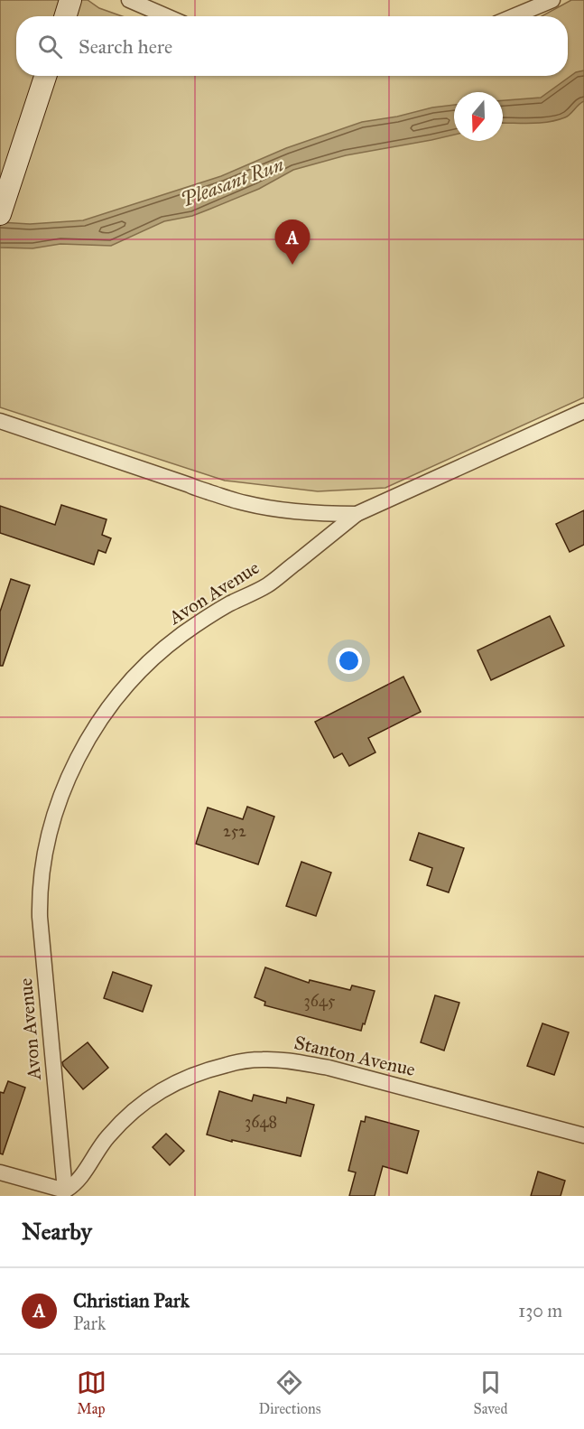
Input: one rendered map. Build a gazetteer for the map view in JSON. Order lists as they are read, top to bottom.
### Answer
{
  "streets": {
    "street": ["Avon Avenue", "Stanton Avenue"]
  },
  "crossings": [
    ["Avon Avenue", "Stanton Avenue"]
  ],
  "water": ["Pleasant Run"],
  "house_numbers": ["252", "3645", "3648"],
  "north": "bottom",
  "page": {
    "search": "Search here",
    "pins": "A",
    "heading": "Nearby",
    "list": [
      {
        "mark": "A",
        "name": "Christian Park",
        "note": "Park",
        "value": "130 m"
      }
    ],
    "nav": ["Map", "Directions", "Saved"]
  }
}
